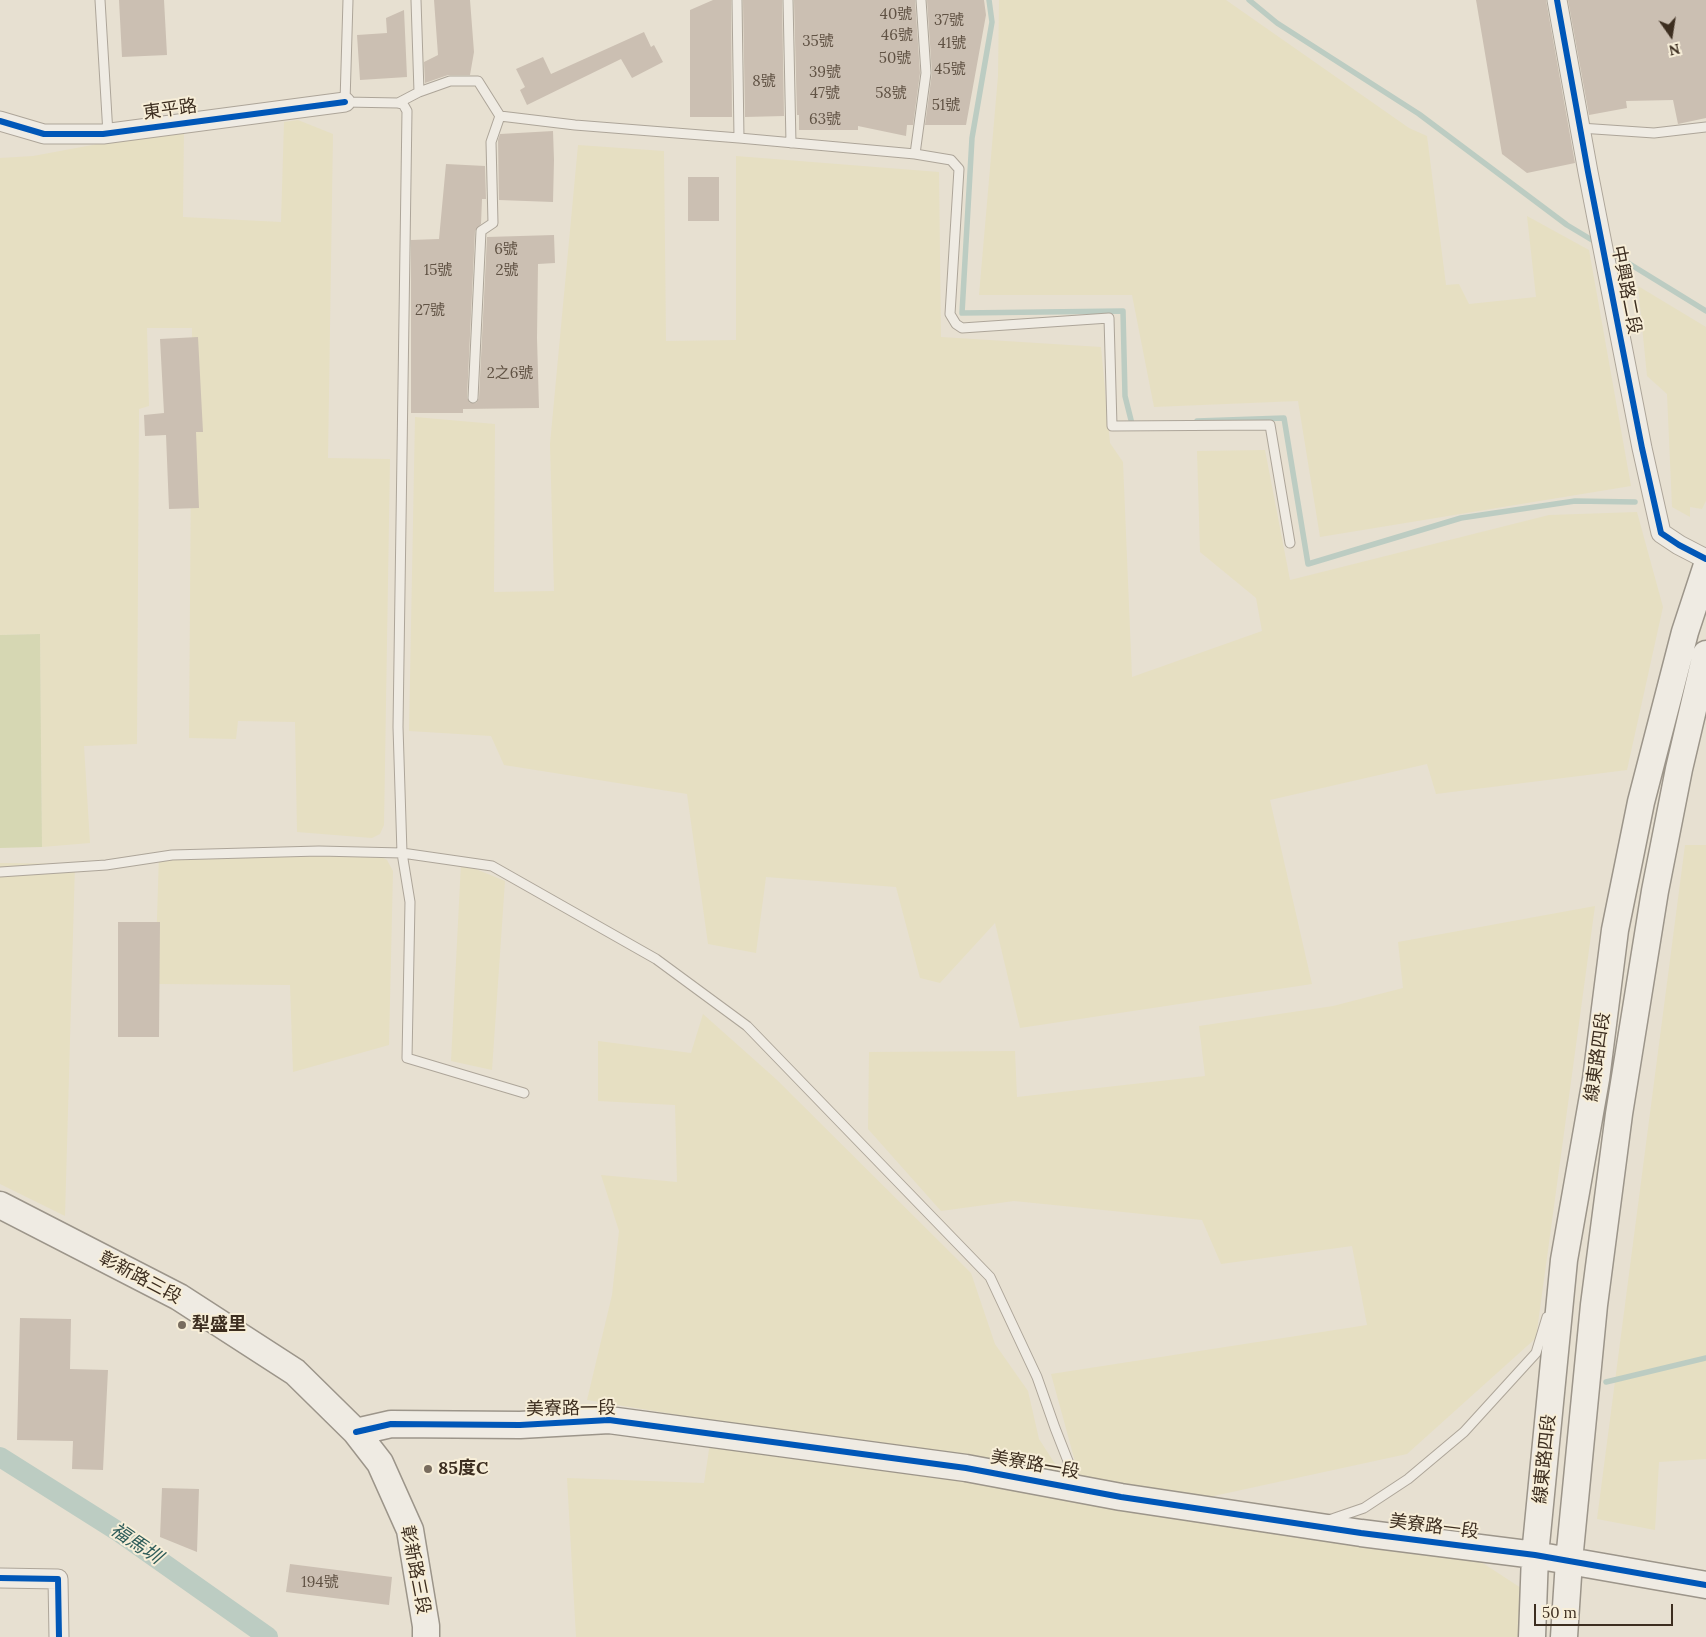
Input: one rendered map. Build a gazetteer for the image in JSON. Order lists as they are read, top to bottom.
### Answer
{
  "streets": {
    "main road": ["線東路四段", "彰新路三段", "美寮路一段"],
    "street": ["東平路", "中興路二段"]
  },
  "crossings": [
    ["線東路四段", "美寮路一段"],
    ["彰新路三段", "美寮路一段"]
  ],
  "water": ["福馬圳"],
  "places": ["犁盛里", "85度C"],
  "house_numbers": [
    "40號",
    "37號",
    "46號",
    "35號",
    "41號",
    "50號",
    "45號",
    "39號",
    "8號",
    "47號",
    "58號",
    "51號",
    "63號",
    "6號",
    "15號",
    "2號",
    "27號",
    "2之6號",
    "194號"
  ],
  "scale_bar": "50 m",
  "north": "bottom"
}
